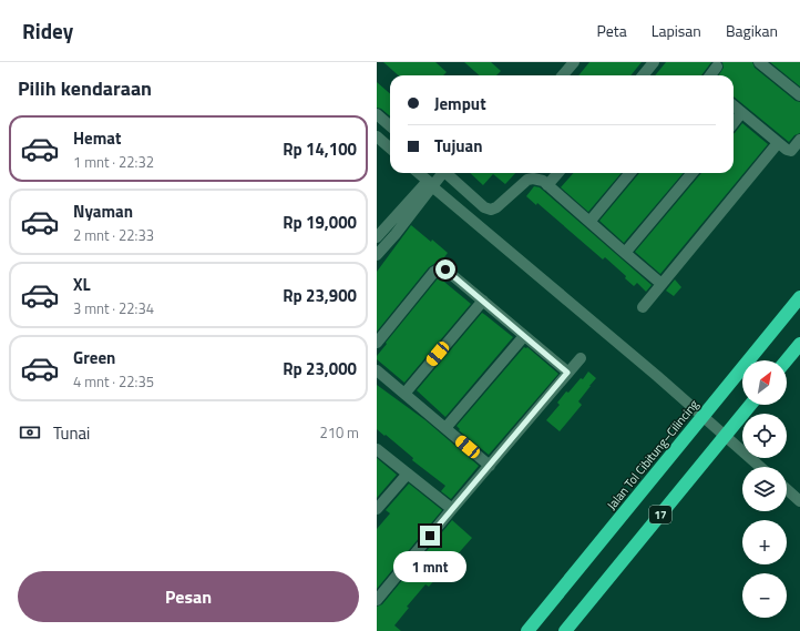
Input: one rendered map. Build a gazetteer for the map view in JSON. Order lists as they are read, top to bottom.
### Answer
{
  "streets": {
    "highway": ["Jalan Tol Cibitung–Cilincing", "17"]
  },
  "north": "top right",
  "page": {
    "header": "Ridey",
    "nav": ["Peta", "Lapisan", "Bagikan"],
    "heading": "Pilih kendaraan",
    "banner": ["Jemput", "Tujuan"],
    "list": [
      {
        "name": "Hemat",
        "note": "1 mnt · 22:32",
        "value": "Rp 14,100"
      },
      {
        "name": "Nyaman",
        "note": "2 mnt · 22:33",
        "value": "Rp 19,000"
      },
      {
        "name": "XL",
        "note": "3 mnt · 22:34",
        "value": "Rp 23,900"
      },
      {
        "name": "Green",
        "note": "4 mnt · 22:35",
        "value": "Rp 23,000"
      }
    ],
    "map_buttons": ["+", "−"],
    "pay": ["Tunai", "210 m"],
    "bubble": "1 mnt",
    "buttons": "Pesan"
  }
}
